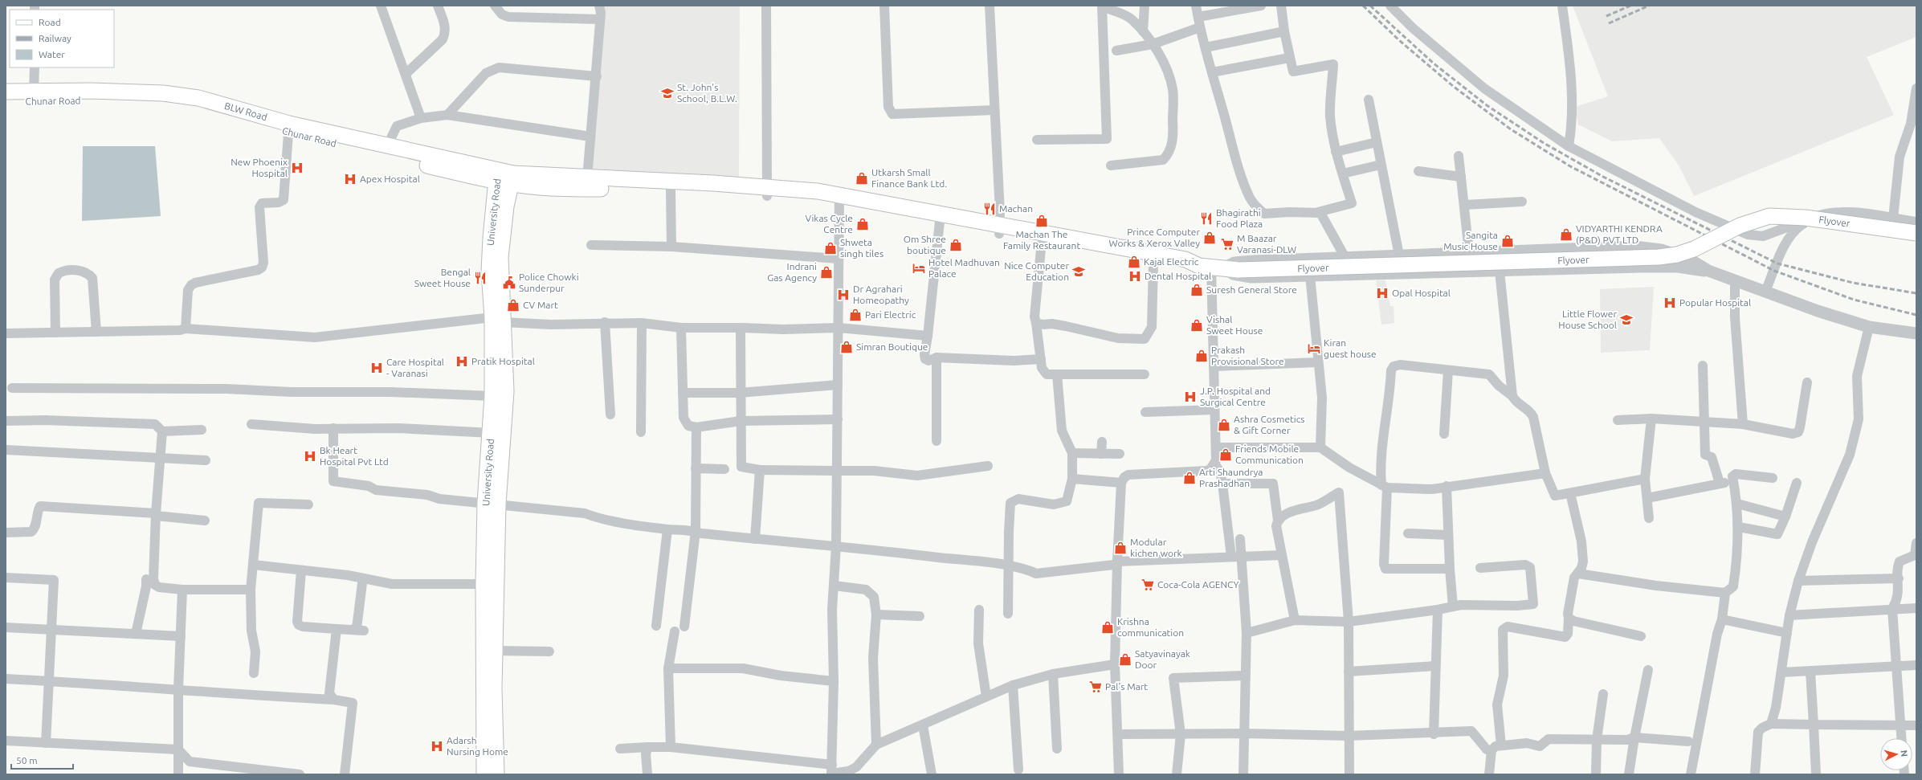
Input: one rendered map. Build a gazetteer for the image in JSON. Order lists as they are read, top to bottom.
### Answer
{
  "streets": {
    "main road": [
      "Chunar Road",
      "BLW Road",
      "University Road",
      "Flyover"
    ]
  },
  "crossings": [
    ["Chunar Road", "BLW Road"]
  ],
  "places": {
    "school or university": ["St. John's School, B.L.W.", "Nice Computer Education", "Little Flower House School"],
    "hospital": [
      "New Phoenix Hospital",
      "Apex Hospital",
      "Dental Hospital",
      "Opal Hospital",
      "Dr Agrahari Homeopathy",
      "Popular Hospital",
      "Pratik Hospital",
      "Care Hospital - Varanasi",
      "J.P. Hospital and Surgical Centre",
      "Bk Heart Hospital Pvt Ltd",
      "Adarsh Nursing Home"
    ],
    "shop": [
      "Utkarsh Small Finance Bank Ltd.",
      "Machan The Family Restaurant",
      "Vikas Cycle Centre",
      "VIDYARTHI KENDRA (P&D) PVT LTD",
      "Prince Computer Works & Xerox Valley",
      "Sangita Music House",
      "Om Shree boutique",
      "Shweta singh tiles",
      "Kajal Electric",
      "Indrani Gas Agency",
      "Suresh General Store",
      "CV Mart",
      "Pari Electric",
      "Vishal Sweet House",
      "Simran Boutique",
      "Prakash Provisional Store",
      "Ashra Cosmetics & Gift Corner",
      "Friends Mobile Communication",
      "Arti Shaundrya Prashadhan",
      "Modular kichen work",
      "Krishna communication",
      "Satyavinayak Door"
    ],
    "restaurant": ["Machan", "Bhagirathi Food Plaza", "Bengal Sweet House"],
    "supermarket": ["M Baazar Varanasi-DLW", "Coca-Cola AGENCY", "Pal's Mart"],
    "hotel": ["Hotel Madhuvan Palace", "Kiran guest house"],
    "public building": ["Police Chowki Sunderpur"]
  },
  "legend": ["Road", "Railway", "Water"],
  "scale_bar": "50 m",
  "north": "right"
}
